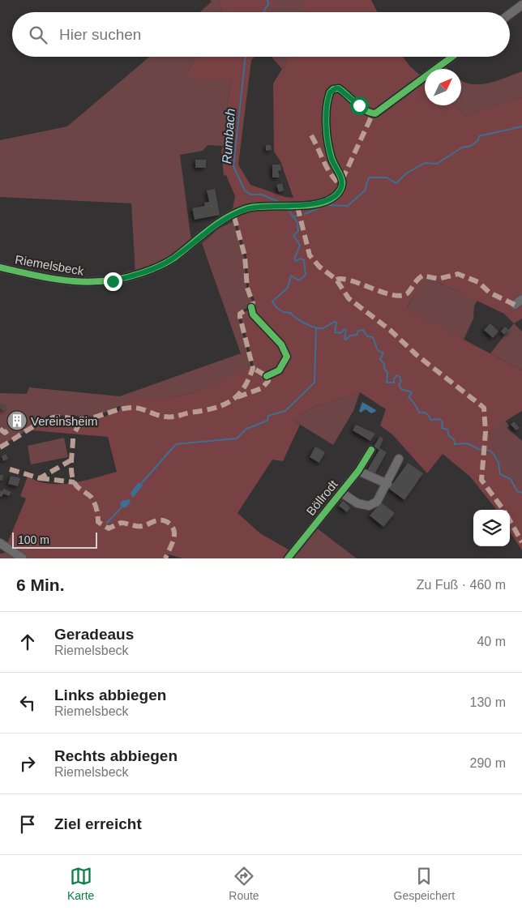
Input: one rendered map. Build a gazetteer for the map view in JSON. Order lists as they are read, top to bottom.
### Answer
{
  "streets": {
    "street": ["Riemelsbeck", "Böllrodt"]
  },
  "water": ["Rumbach"],
  "places": {
    "building": ["Vereinsheim"]
  },
  "scale_bar": "100 m",
  "north": "top right",
  "page": {
    "search": "Hier suchen",
    "scale": "100 m",
    "heading": ["6 Min.", "Zu Fuß · 460 m"],
    "list": [
      ["Geradeaus", "Riemelsbeck", "40 m"],
      ["Links abbiegen", "Riemelsbeck", "130 m"],
      ["Rechts abbiegen", "Riemelsbeck", "290 m"],
      "Ziel erreicht"
    ],
    "nav": ["Karte", "Route", "Gespeichert"]
  }
}
